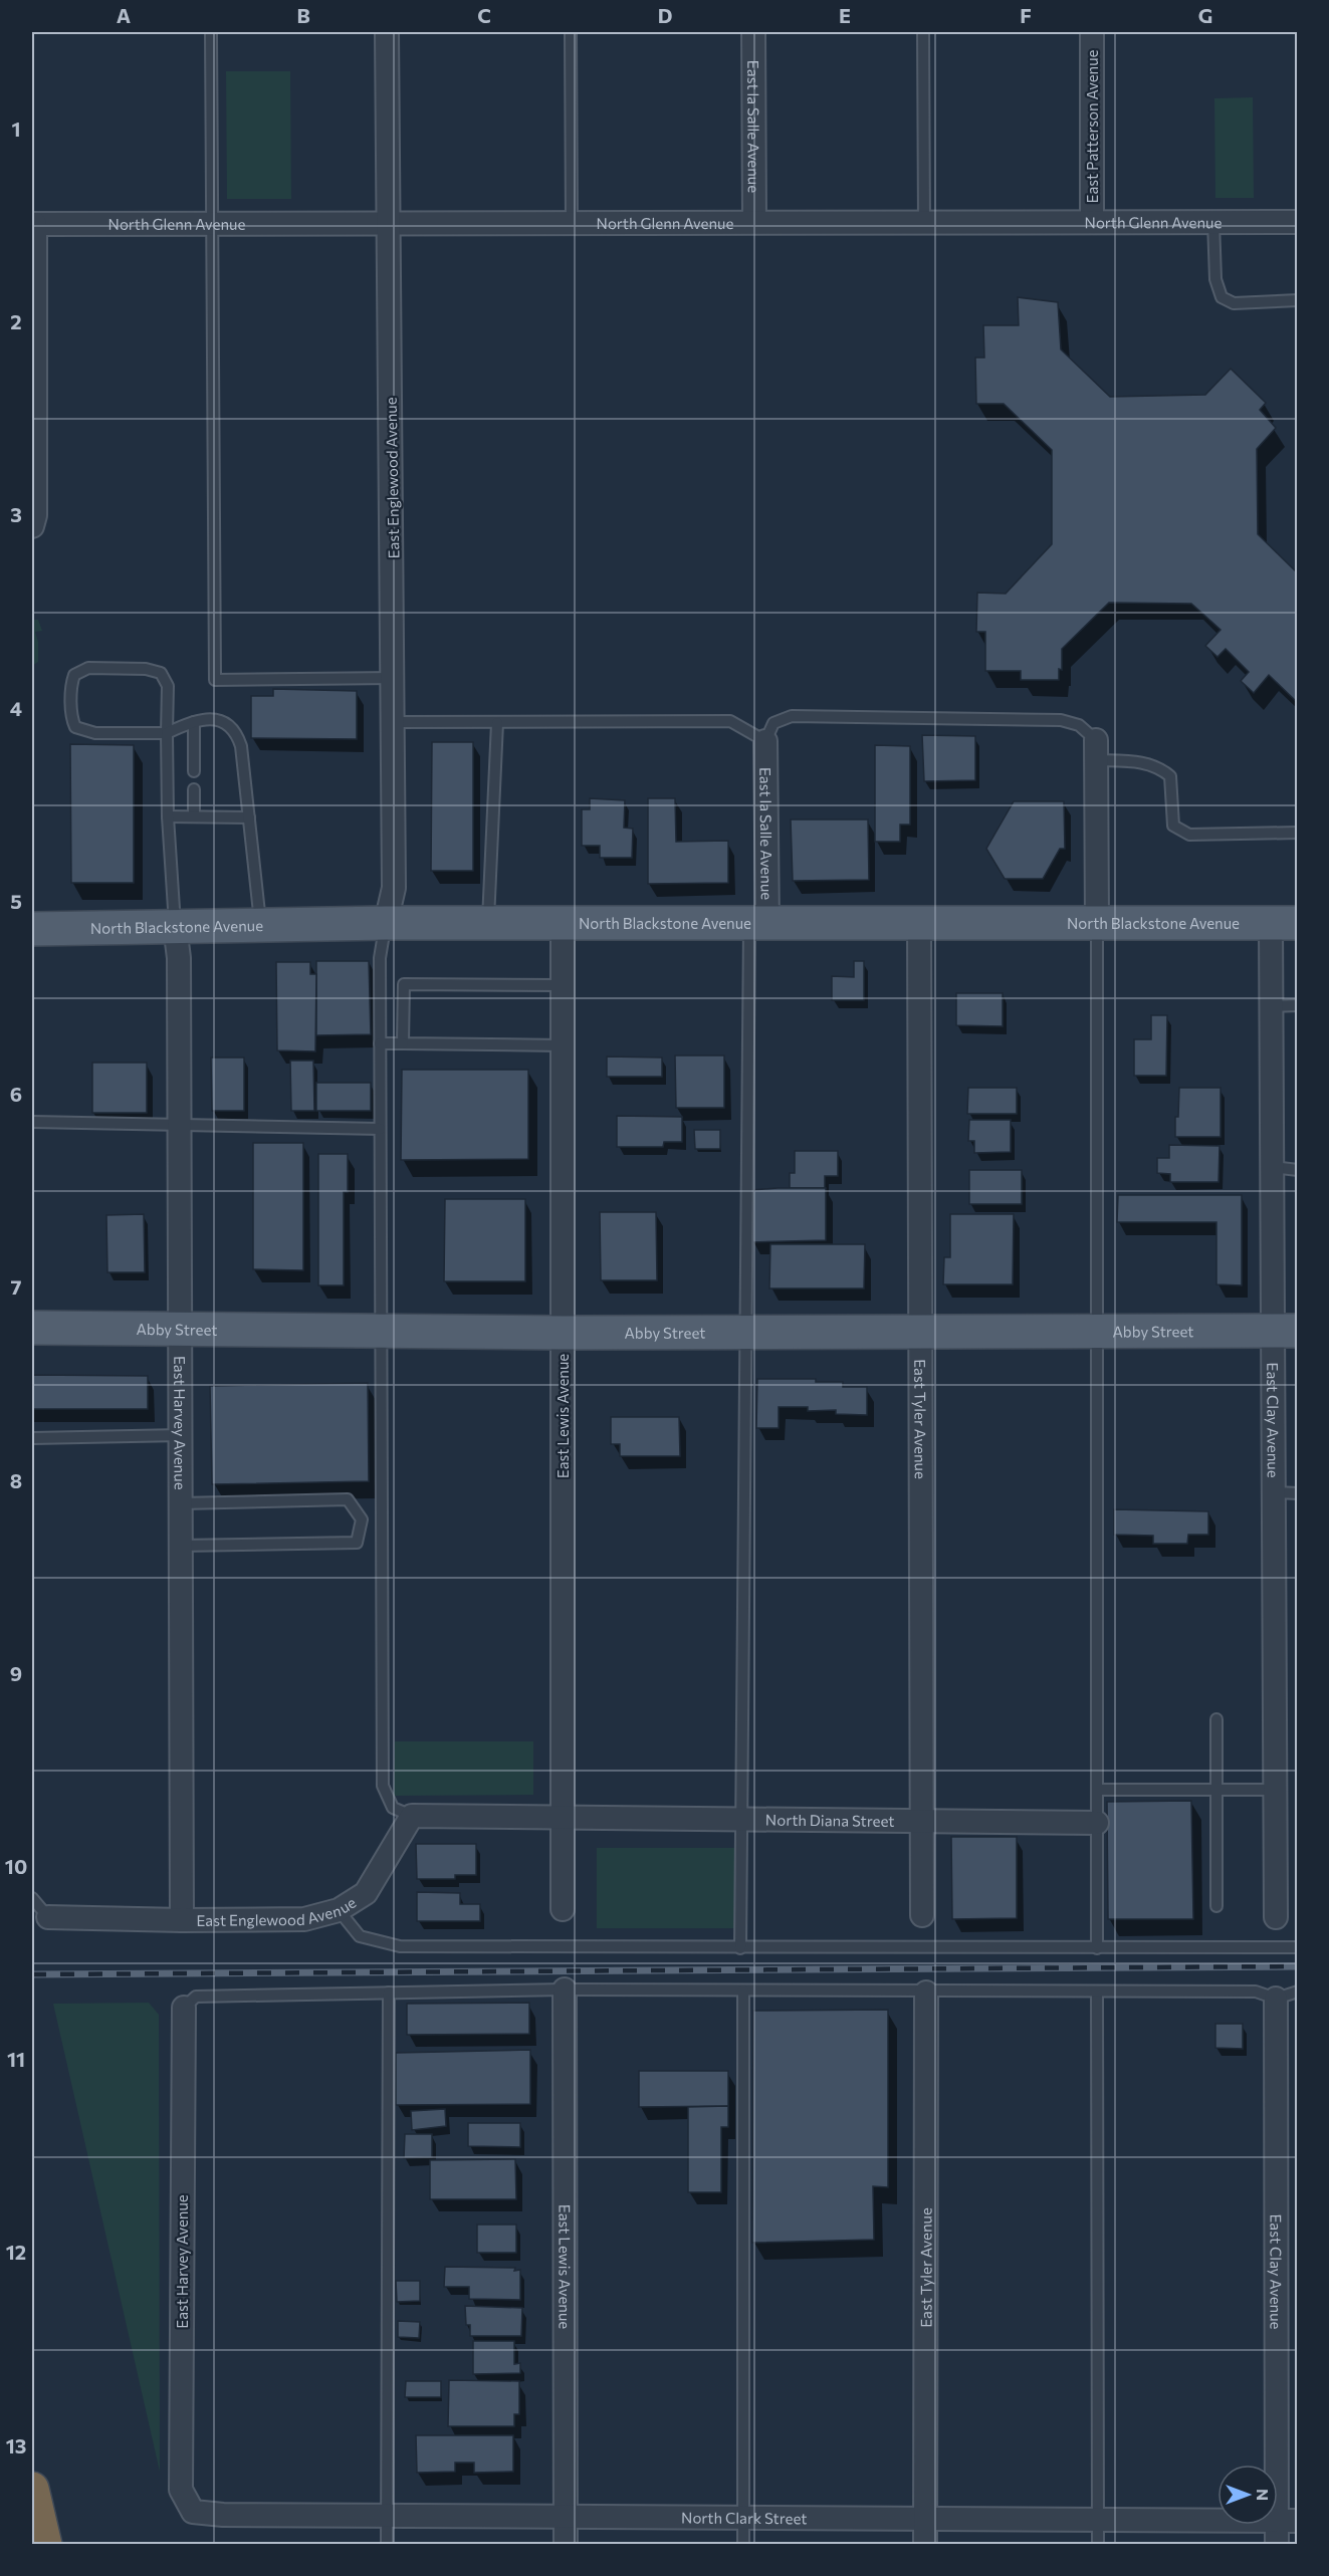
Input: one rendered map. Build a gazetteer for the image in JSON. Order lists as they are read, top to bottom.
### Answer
{
  "streets": {
    "main road": ["North Blackstone Avenue", "Abby Street"],
    "street": [
      "East la Salle Avenue",
      "East Patterson Avenue",
      "North Glenn Avenue",
      "East Englewood Avenue",
      "East Lewis Avenue",
      "East Tyler Avenue",
      "East Clay Avenue",
      "East Harvey Avenue",
      "North Diana Street",
      "North Clark Street"
    ]
  },
  "crossings": [
    ["East la Salle Avenue", "North Glenn Avenue"],
    ["East la Salle Avenue", "North Blackstone Avenue"],
    ["East Patterson Avenue", "North Glenn Avenue"],
    ["North Glenn Avenue", "East Englewood Avenue"],
    ["East Englewood Avenue", "North Blackstone Avenue"],
    ["East Englewood Avenue", "East Harvey Avenue"],
    ["North Blackstone Avenue", "East Lewis Avenue"],
    ["North Blackstone Avenue", "East Tyler Avenue"],
    ["North Blackstone Avenue", "East Clay Avenue"],
    ["North Blackstone Avenue", "East Harvey Avenue"],
    ["Abby Street", "East Lewis Avenue"],
    ["Abby Street", "East Tyler Avenue"],
    ["Abby Street", "East Clay Avenue"],
    ["Abby Street", "East Harvey Avenue"],
    ["East Lewis Avenue", "North Diana Street"],
    ["East Lewis Avenue", "North Clark Street"],
    ["East Tyler Avenue", "North Diana Street"],
    ["East Tyler Avenue", "North Clark Street"],
    ["East Clay Avenue", "North Clark Street"],
    ["East Harvey Avenue", "North Clark Street"]
  ],
  "north": "right",
  "grid": {
    "columns": [
      "A",
      "B",
      "C",
      "D",
      "E",
      "F",
      "G"
    ],
    "rows": [
      "1",
      "2",
      "3",
      "4",
      "5",
      "6",
      "7",
      "8",
      "9",
      "10",
      "11",
      "12",
      "13"
    ]
  }
}
